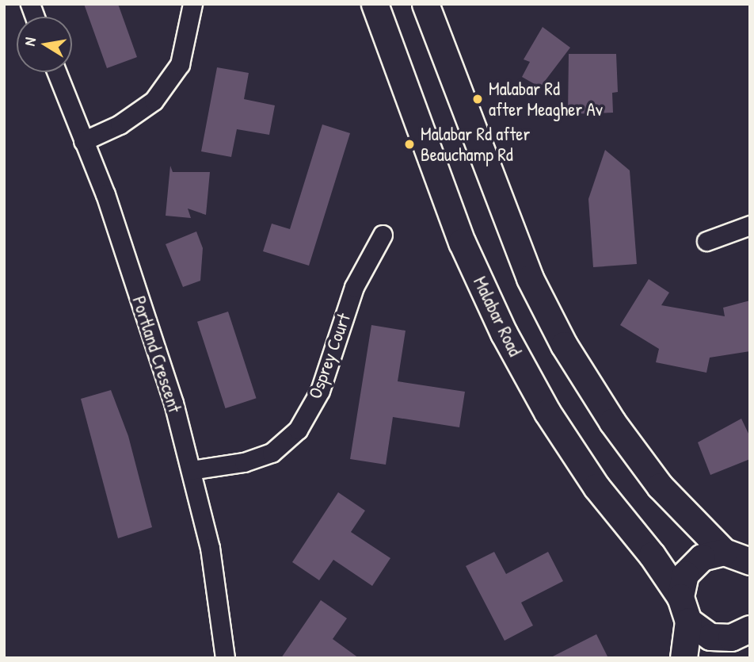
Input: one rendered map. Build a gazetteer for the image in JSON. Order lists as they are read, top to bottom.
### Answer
{
  "streets": {
    "main road": ["Malabar Road"],
    "street": ["Portland Crescent", "Osprey Court"]
  },
  "crossings": [
    ["Portland Crescent", "Osprey Court"]
  ],
  "places": ["Malabar Rd after Meagher Av", "Malabar Rd after Beauchamp Rd"],
  "north": "left"
}
